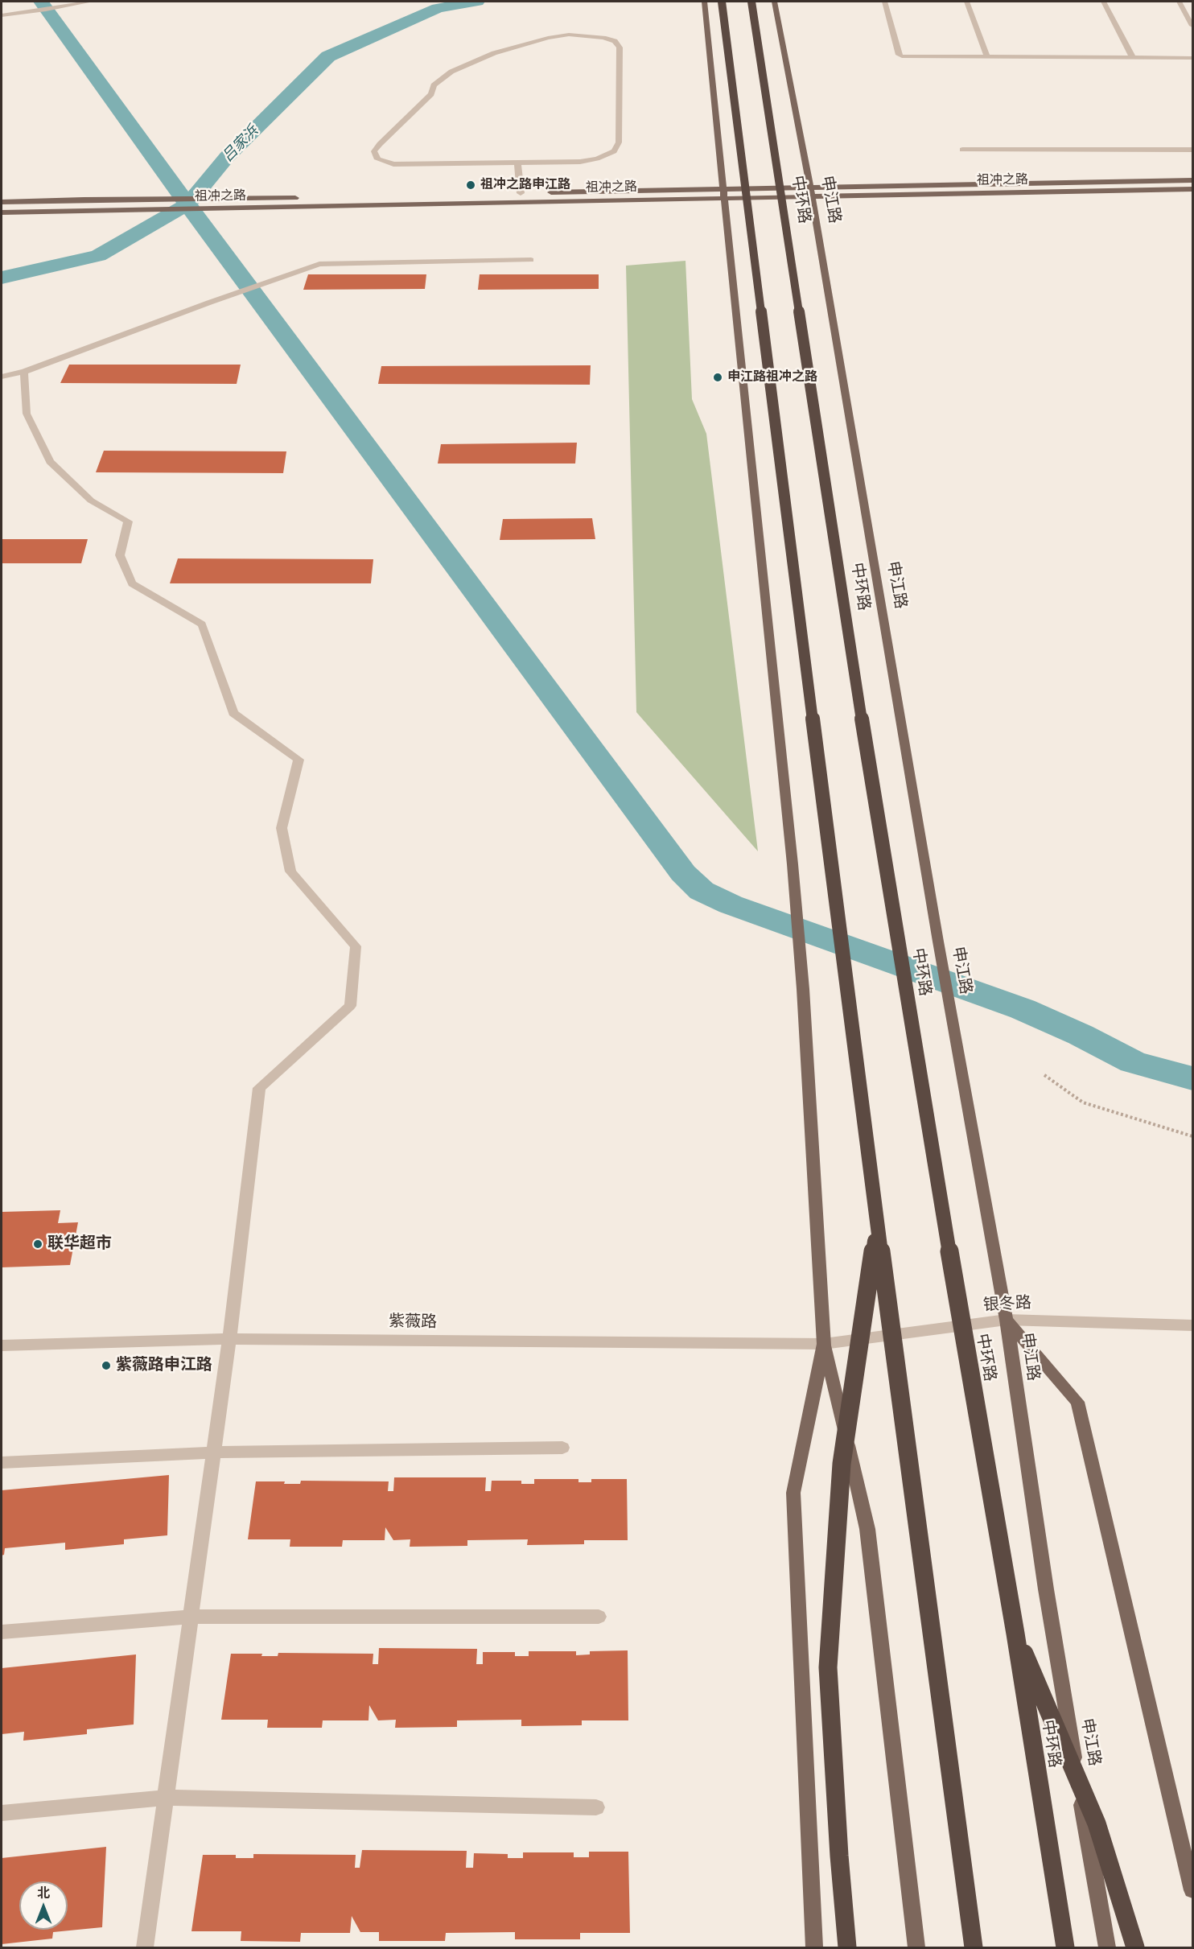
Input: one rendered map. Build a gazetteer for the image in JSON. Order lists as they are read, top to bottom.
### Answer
{
  "streets": {
    "highway": ["中环路"],
    "main road": ["祖冲之路", "申江路"],
    "street": ["银冬路", "紫薇路"]
  },
  "crossings": [
    ["祖冲之路", "申江路"],
    ["申江路", "银冬路"],
    ["银冬路", "紫薇路"]
  ],
  "water": ["吕家浜"],
  "places": [
    "祖冲之路申江路",
    "申江路祖冲之路",
    "联华超市",
    "紫薇路申江路"
  ],
  "north": "top"
}
